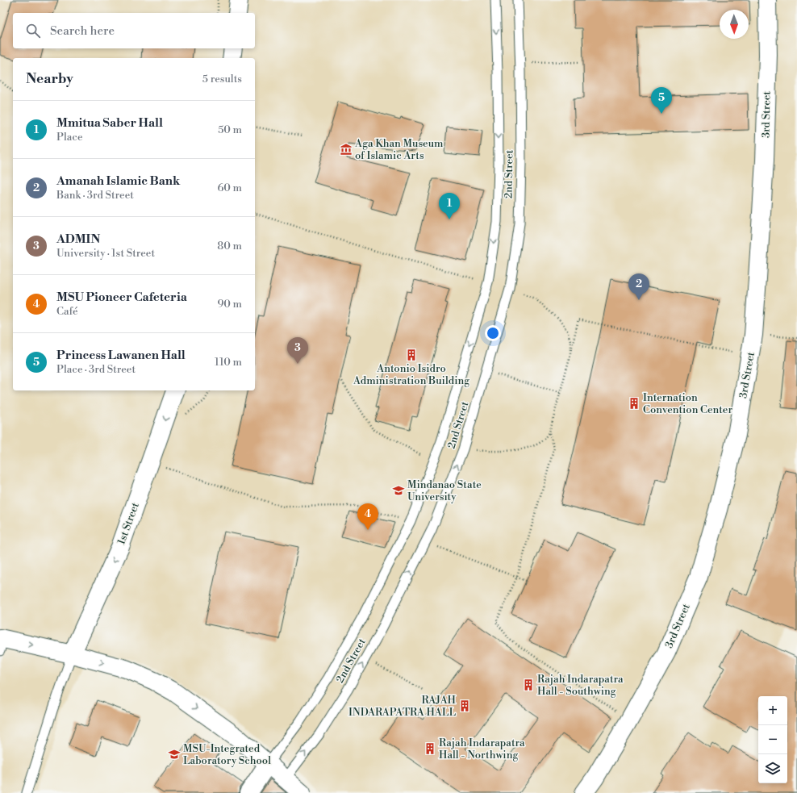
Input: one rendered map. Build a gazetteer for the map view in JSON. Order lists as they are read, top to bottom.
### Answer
{
  "streets": {
    "street": ["3rd Street", "1st Street"],
    "lane": ["2nd Street"]
  },
  "one_way": ["1st Street"],
  "places": {
    "museum": ["Aga Khan Museum of Islamic Arts"],
    "building": [
      "Antonio Isidro Administration Building",
      "Internation Convention Center",
      "Rajah Indarapatra Hall - Southwing",
      "RAJAH INDARAPATRA HALL",
      "Rajah Indarapatra Hall - Northwing"
    ],
    "school or university": ["Mindanao State University", "MSU-Integrated Laboratory School"]
  },
  "north": "bottom",
  "page": {
    "search": "Search here",
    "heading": ["Nearby", "5 results"],
    "pins": [
      "5",
      "1",
      "2",
      "3",
      "4"
    ],
    "list": [
      {
        "mark": "1",
        "name": "Mmitua Saber Hall",
        "note": "Place",
        "value": "50 m"
      },
      {
        "mark": "2",
        "name": "Amanah Islamic Bank",
        "note": "Bank · 3rd Street",
        "value": "60 m"
      },
      {
        "mark": "3",
        "name": "ADMIN",
        "note": "University · 1st Street",
        "value": "80 m"
      },
      {
        "mark": "4",
        "name": "MSU Pioneer Cafeteria",
        "note": "Café",
        "value": "90 m"
      },
      {
        "mark": "5",
        "name": "Princess Lawanen Hall",
        "note": "Place · 3rd Street",
        "value": "110 m"
      }
    ],
    "map_buttons": ["+", "−"]
  }
}
